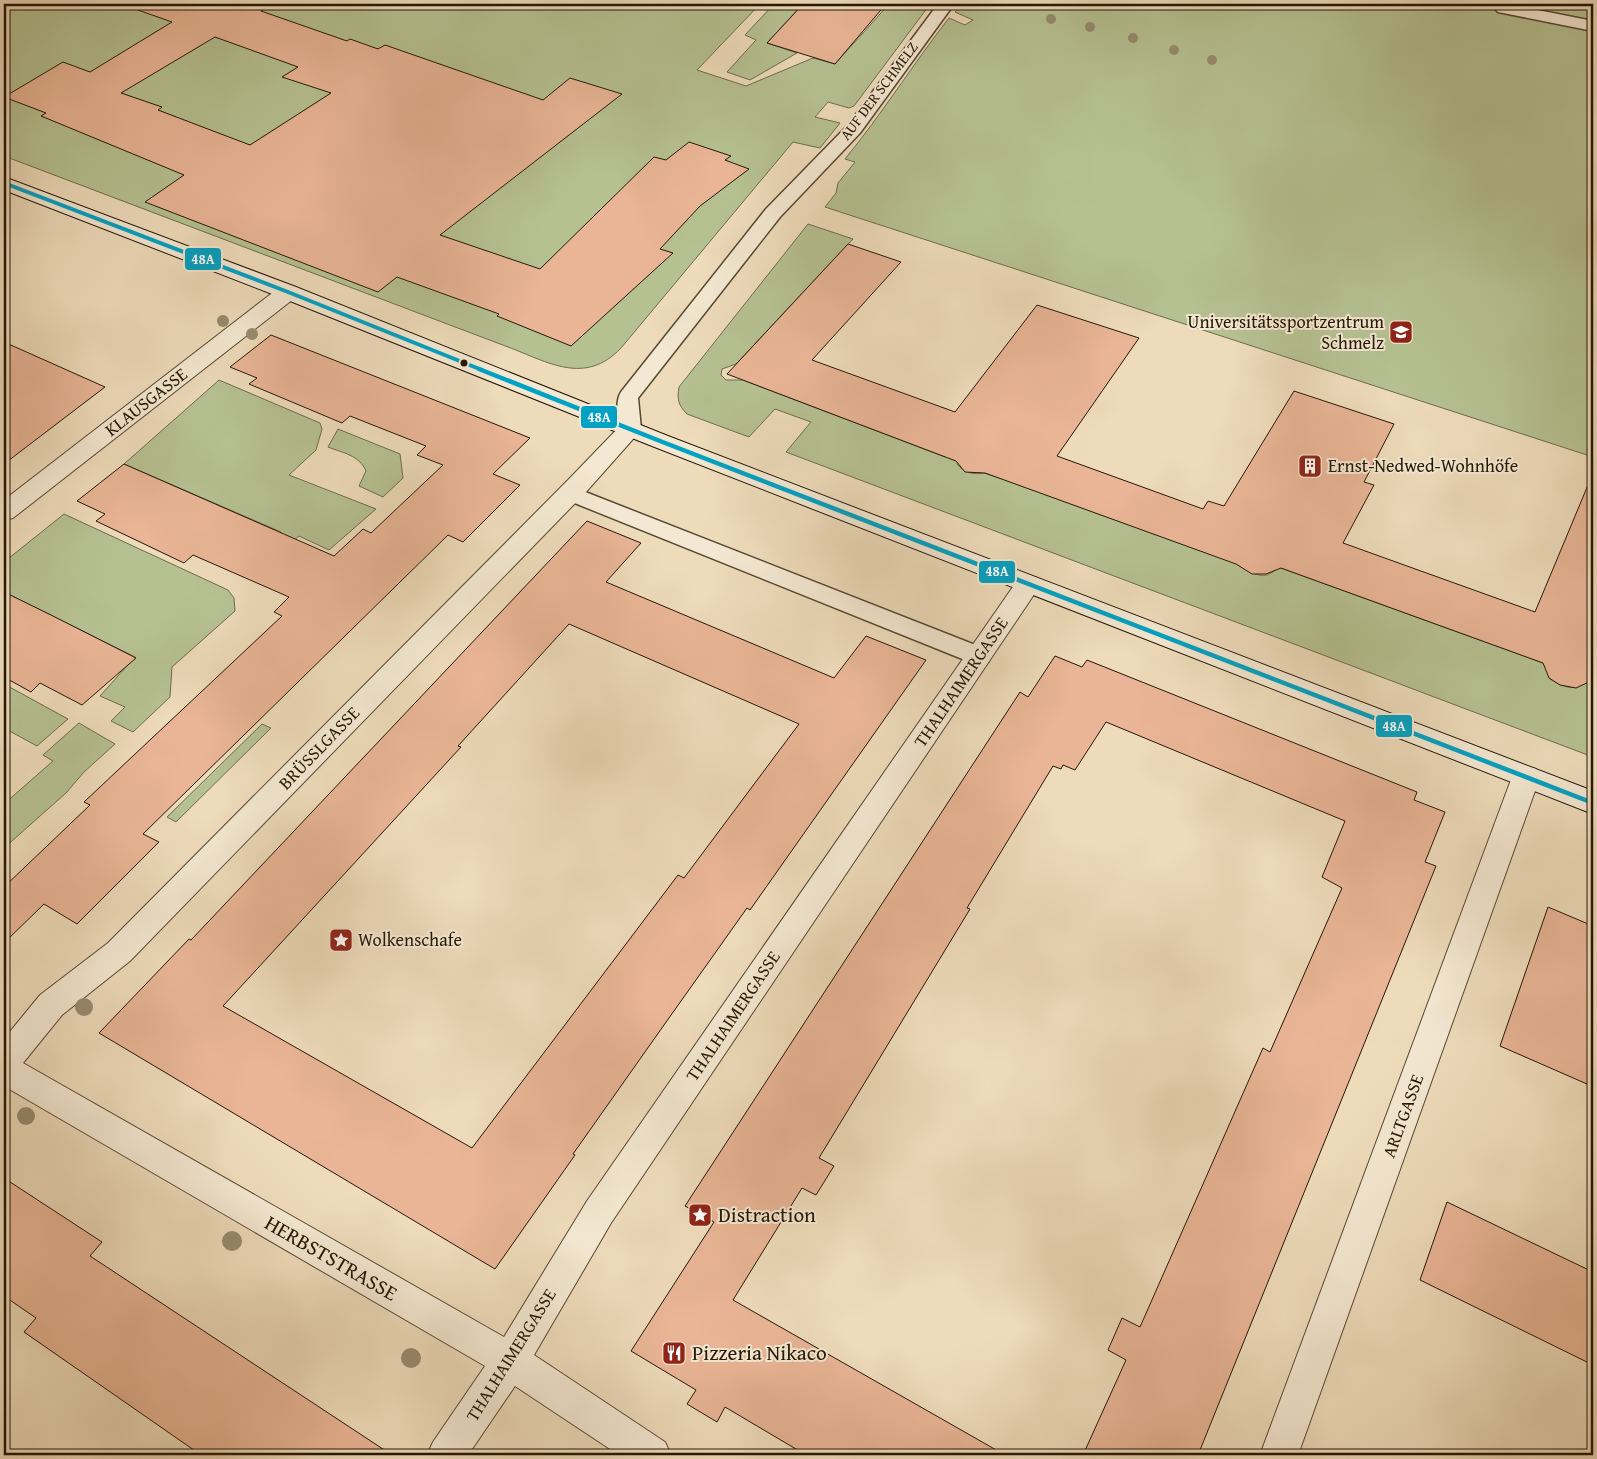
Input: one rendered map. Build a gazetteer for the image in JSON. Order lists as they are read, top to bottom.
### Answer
{
  "streets": {
    "street": [
      "KLAUSGASSE",
      "THALHAIMERGASSE",
      "BRÜSSLGASSE",
      "ARLTGASSE",
      "HERBSTSTRASSE"
    ],
    "lane": ["AUF DER SCHMELZ"]
  },
  "crossings": [
    ["AUF DER SCHMELZ", "BRÜSSLGASSE"],
    ["THALHAIMERGASSE", "HERBSTSTRASSE"]
  ],
  "places": {
    "school or university": ["Universitätssportzentrum Schmelz"],
    "building": ["Ernst-Nedwed-Wohnhöfe"],
    "place": ["Wolkenschafe", "Distraction"],
    "restaurant": ["Pizzeria Nikaco"]
  },
  "lines": ["transit line 48A"]
}
